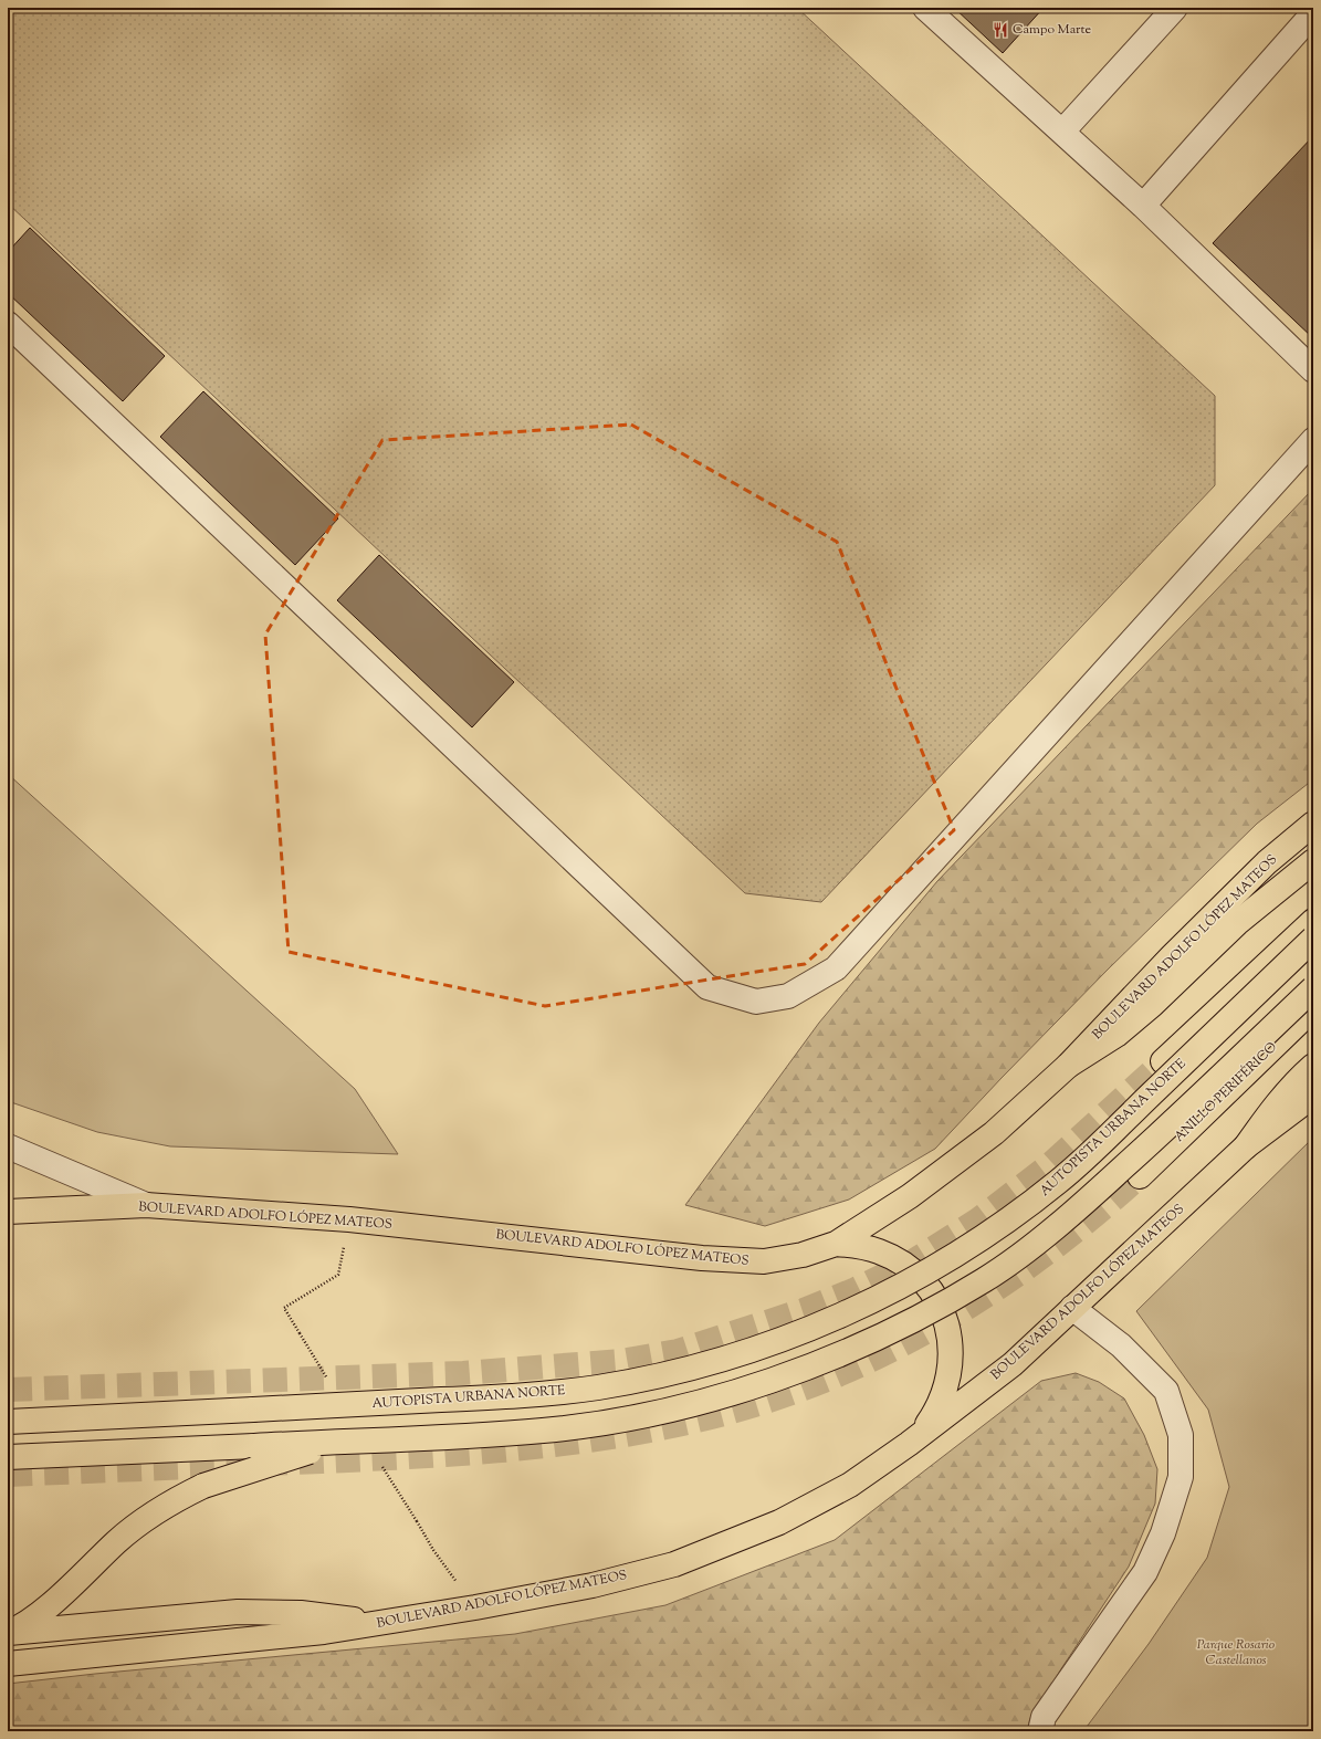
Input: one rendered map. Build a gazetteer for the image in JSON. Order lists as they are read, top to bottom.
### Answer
{
  "streets": {
    "main road": ["BOULEVARD ADOLFO LÓPEZ MATEOS", "ANILLO PERIFÉRICO", "AUTOPISTA URBANA NORTE"]
  },
  "parks": ["Parque Rosario Castellanos"],
  "places": {
    "restaurant": ["Campo Marte"]
  }
}
